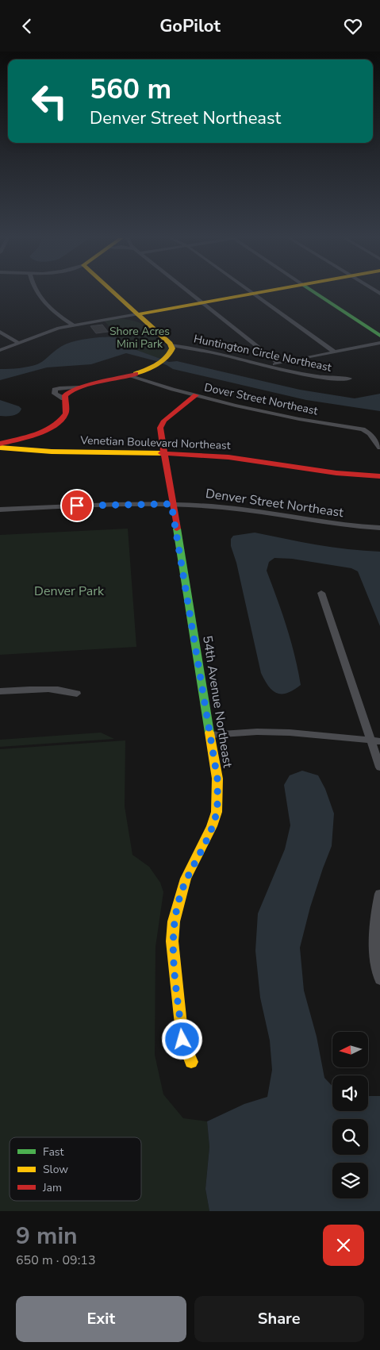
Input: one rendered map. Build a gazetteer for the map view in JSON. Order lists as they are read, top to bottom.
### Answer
{
  "streets": {
    "street": [
      "Huntington Circle Northeast",
      "Dover Street Northeast",
      "Venetian Boulevard Northeast",
      "Denver Street Northeast",
      "54th Avenue Northeast"
    ]
  },
  "crossings": [
    ["Dover Street Northeast", "54th Avenue Northeast"],
    ["Venetian Boulevard Northeast", "54th Avenue Northeast"],
    ["Denver Street Northeast", "54th Avenue Northeast"]
  ],
  "parks": ["Shore Acres Mini Park", "Denver Park"],
  "legend": ["Fast", "Slow", "Jam"],
  "north": "left",
  "page": {
    "header": "GoPilot",
    "turn": ["560 m", "Denver Street Northeast"],
    "heading": ["9 min", "650 m · 09:13"],
    "buttons": ["Exit", "Share"]
  }
}
